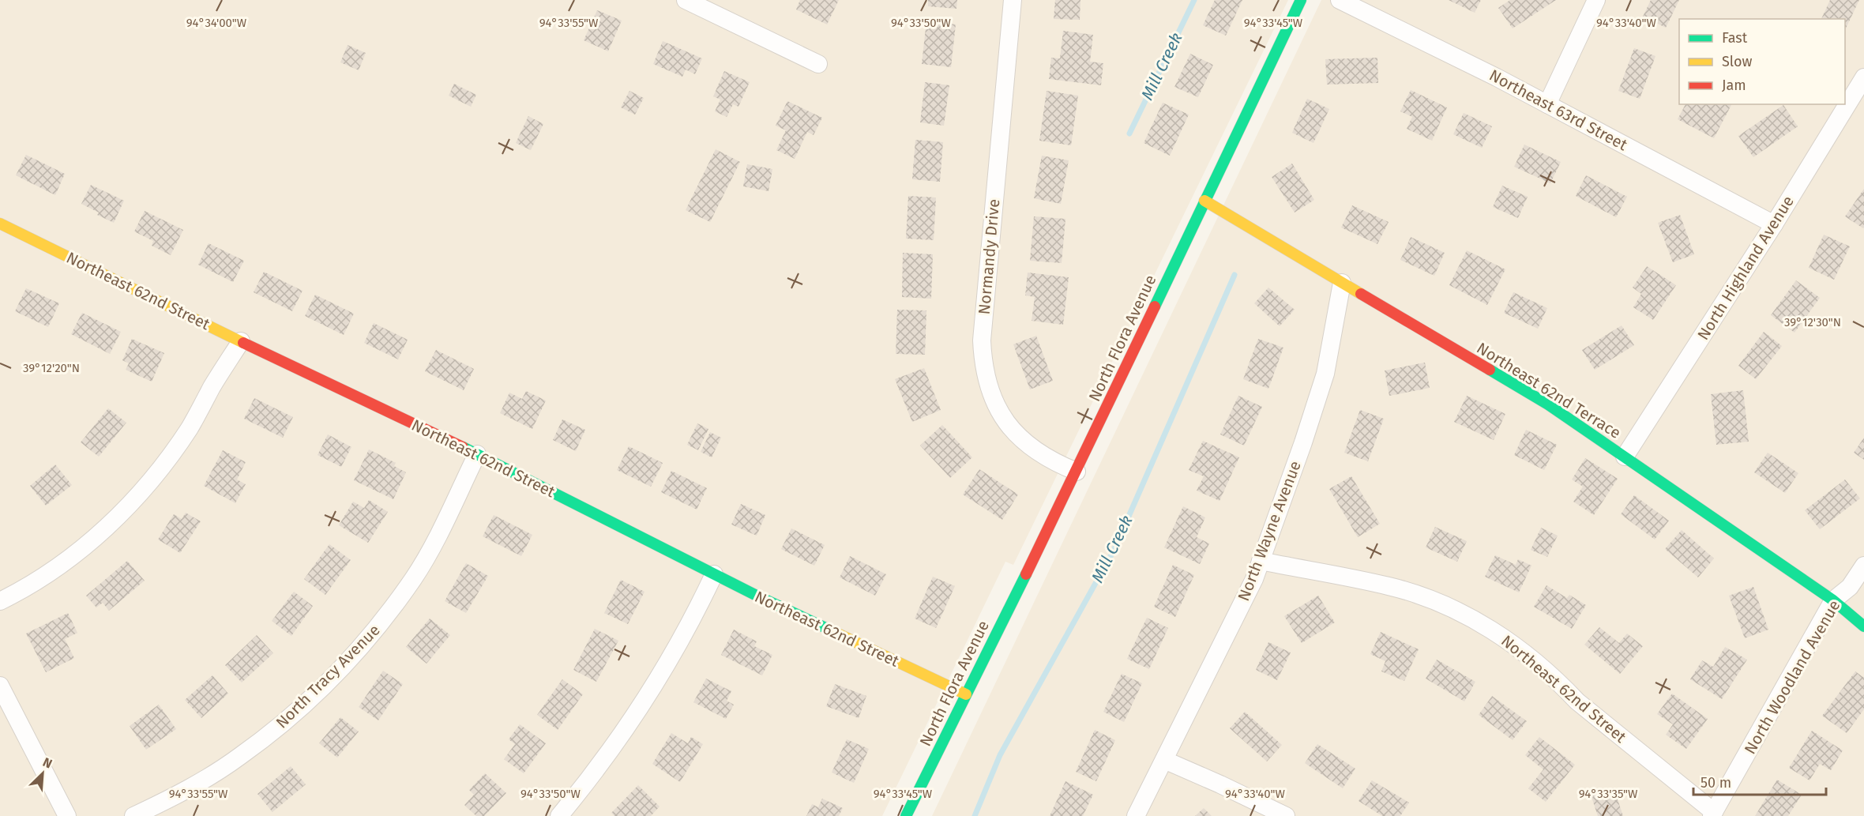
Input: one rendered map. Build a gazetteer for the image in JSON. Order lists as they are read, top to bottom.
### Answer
{
  "streets": {
    "street": [
      "Northeast 63rd Street",
      "Normandy Drive",
      "North Highland Avenue",
      "Northeast 62nd Street",
      "North Flora Avenue",
      "Northeast 62nd Terrace",
      "North Wayne Avenue",
      "North Tracy Avenue",
      "North Woodland Avenue"
    ]
  },
  "crossings": [
    ["Northeast 63rd Street", "North Highland Avenue"],
    ["Normandy Drive", "North Flora Avenue"],
    ["North Highland Avenue", "Northeast 62nd Terrace"],
    ["Northeast 62nd Street", "North Flora Avenue"],
    ["Northeast 62nd Street", "North Wayne Avenue"],
    ["Northeast 62nd Street", "North Tracy Avenue"],
    ["Northeast 62nd Street", "North Woodland Avenue"],
    ["North Flora Avenue", "Northeast 62nd Terrace"],
    ["Northeast 62nd Terrace", "North Wayne Avenue"],
    ["Northeast 62nd Terrace", "North Woodland Avenue"]
  ],
  "water": ["Mill Creek"],
  "legend": ["Fast", "Slow", "Jam"],
  "scale_bar": "50 m",
  "north": "top right",
  "coordinates": [
    "94°34'00\"W",
    "94°33'55\"W",
    "94°33'50\"W",
    "94°33'45\"W",
    "94°33'40\"W",
    "39°12'30\"N",
    "39°12'20\"N",
    "94°33'35\"W"
  ]
}
